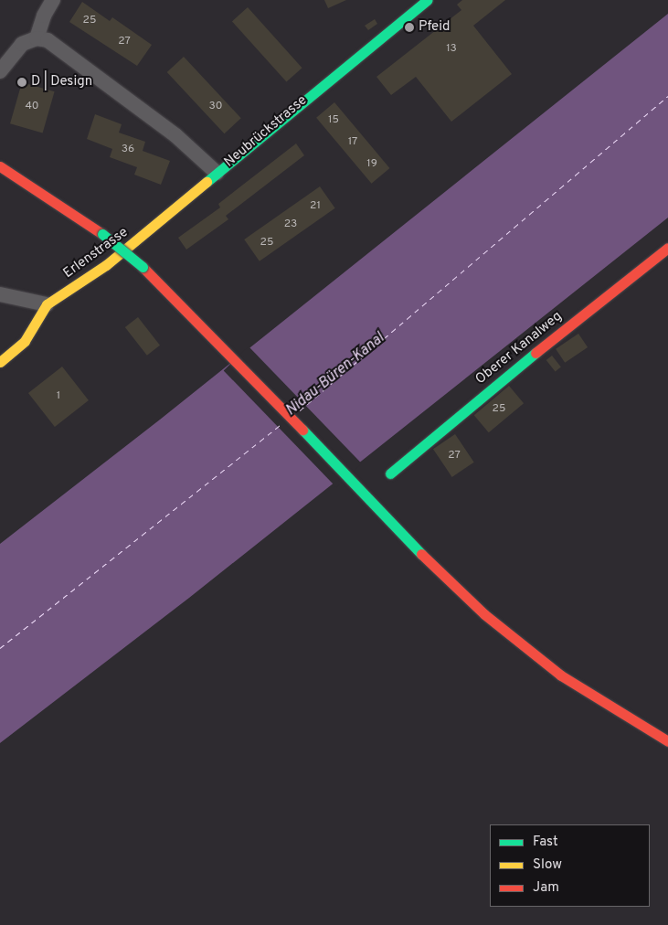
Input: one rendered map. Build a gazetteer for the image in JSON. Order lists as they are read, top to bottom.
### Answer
{
  "streets": {
    "main road": ["Neubrückstrasse", "Erlenstrasse", "Oberer Kanalweg"]
  },
  "crossings": [
    ["Neubrückstrasse", "Erlenstrasse"]
  ],
  "water": ["Nidau-Büren-Kanal"],
  "places": ["Pfeid", "D | Design"],
  "house_numbers": [
    "25",
    "27",
    "13",
    "40",
    "30",
    "15",
    "17",
    "36",
    "19",
    "21",
    "23",
    "25",
    "1",
    "25",
    "27"
  ],
  "legend": ["Fast", "Slow", "Jam"]
}
